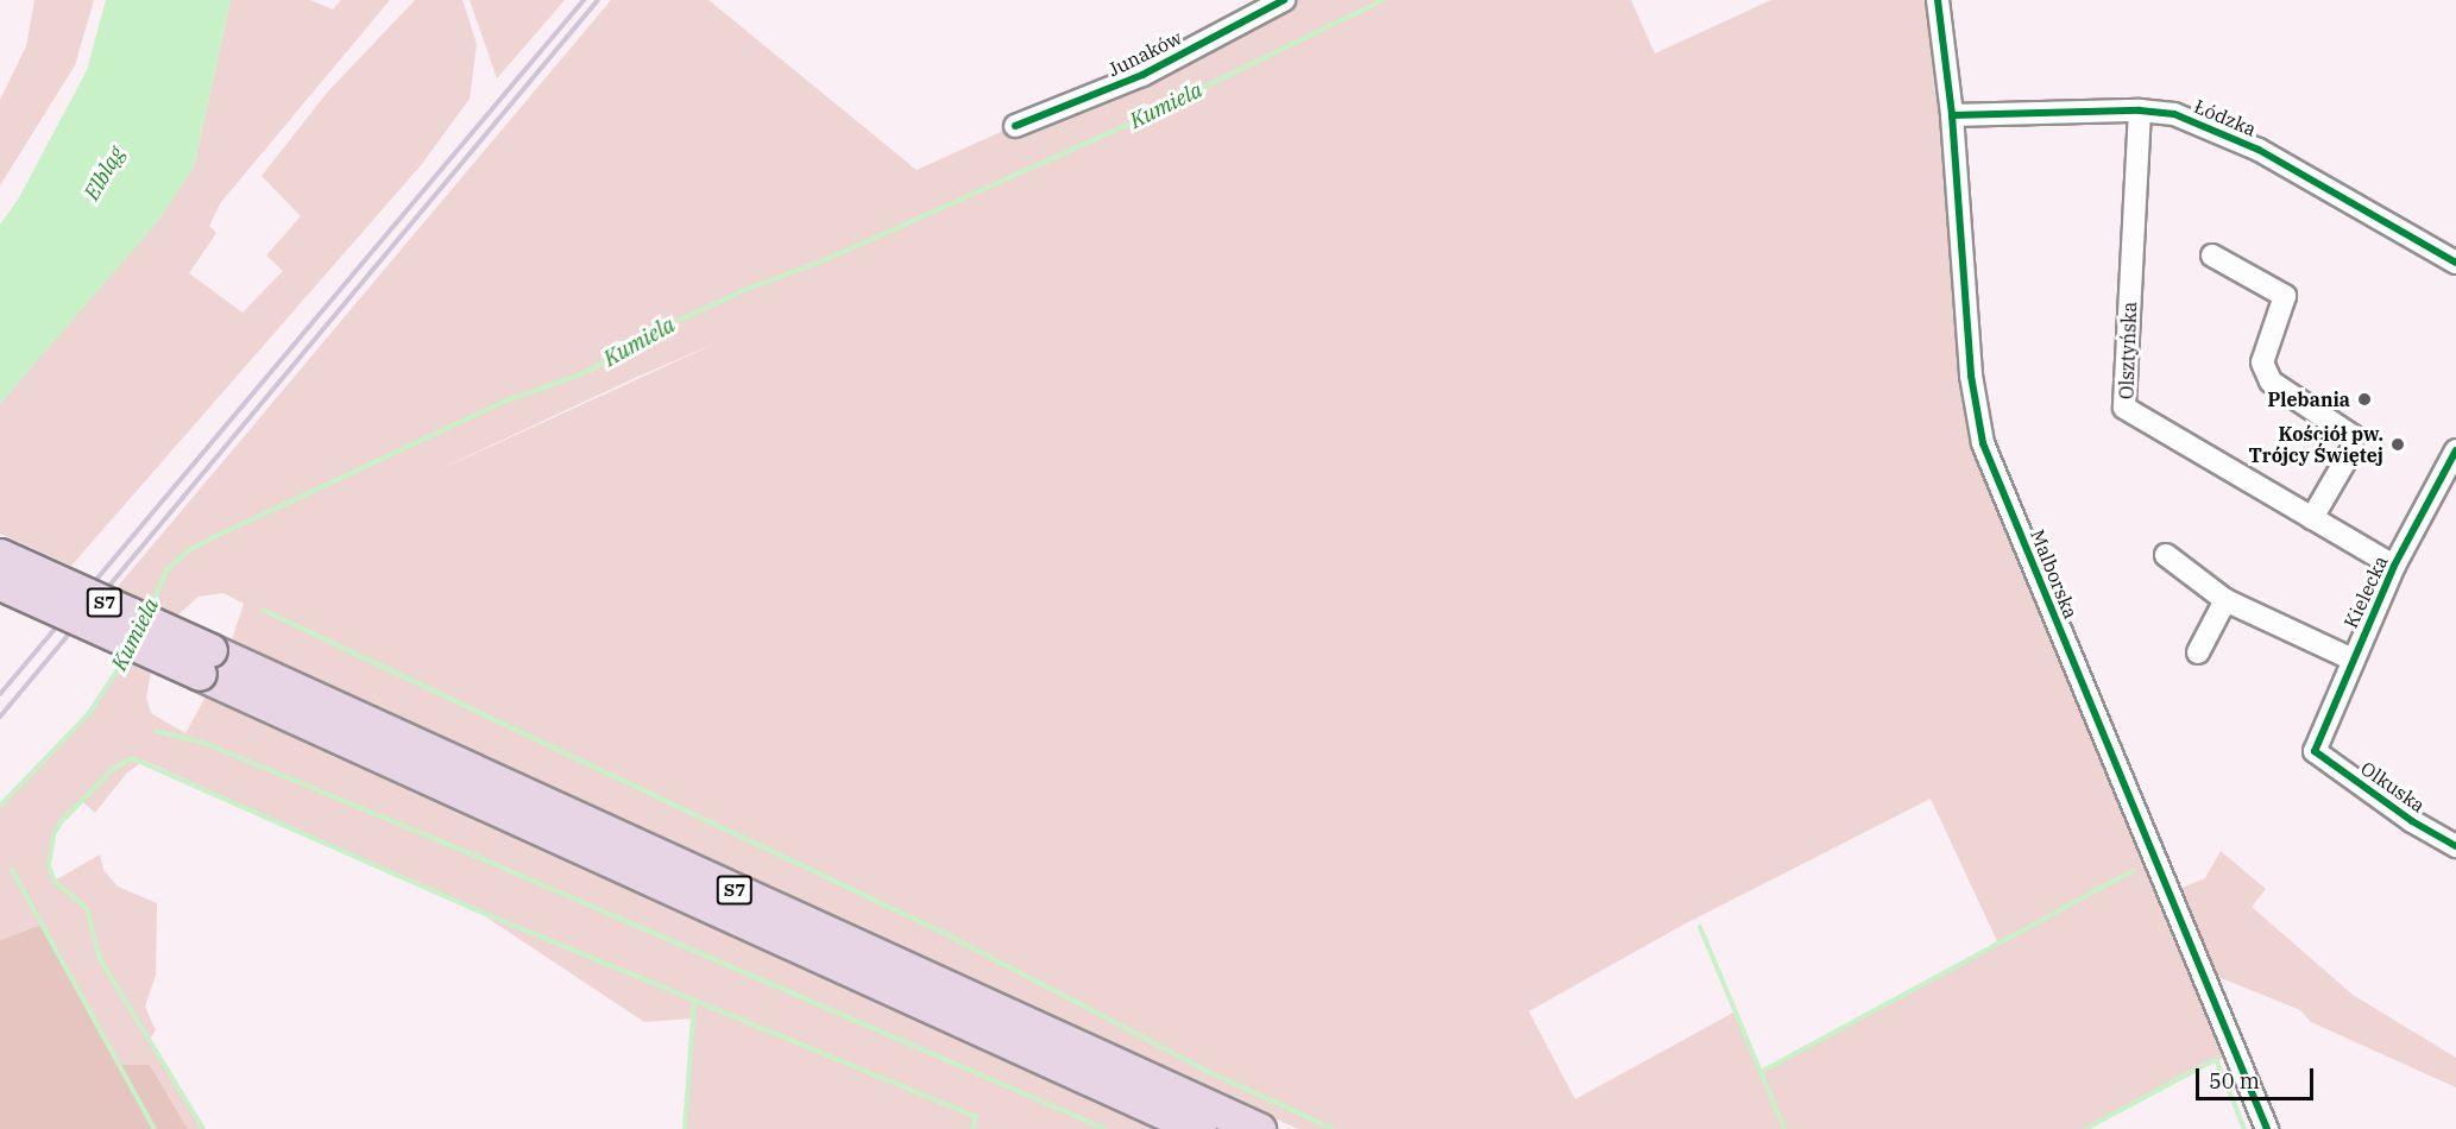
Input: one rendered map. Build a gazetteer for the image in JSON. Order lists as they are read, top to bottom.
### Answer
{
  "streets": {
    "highway": ["S7"],
    "street": [
      "Junaków",
      "Łódzka",
      "Olsztyńska",
      "Malborska",
      "Kielecka",
      "Olkuska"
    ]
  },
  "crossings": [
    ["Łódzka", "Olsztyńska"],
    ["Łódzka", "Malborska"],
    ["Olsztyńska", "Kielecka"],
    ["Kielecka", "Olkuska"]
  ],
  "water": ["Kumiela", "Elbląg"],
  "places": ["Plebania", "Kościół pw. Trójcy Świętej"],
  "scale_bar": "50 m"
}
